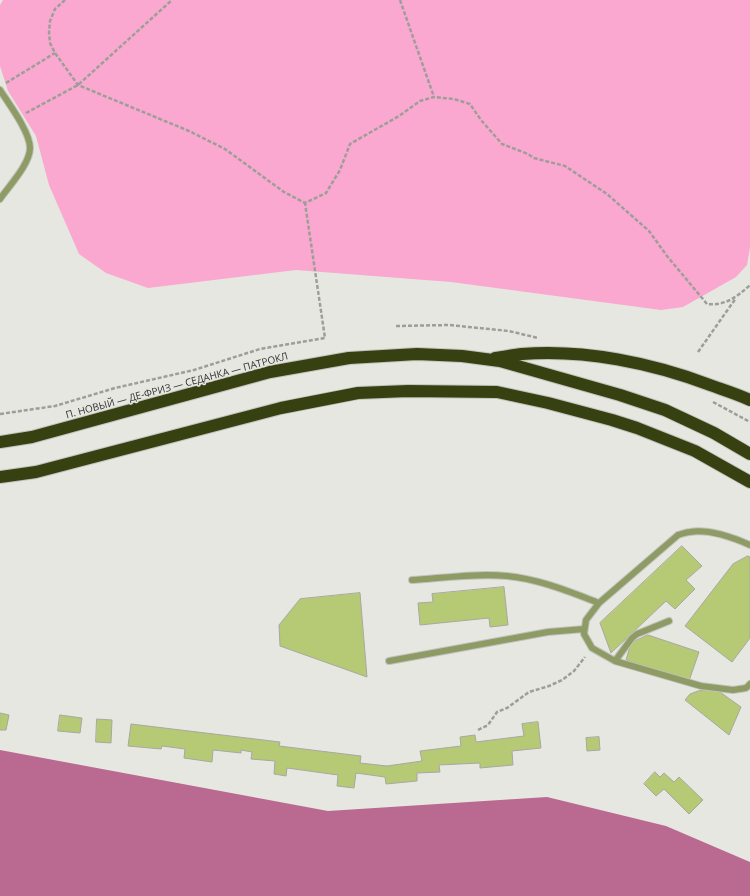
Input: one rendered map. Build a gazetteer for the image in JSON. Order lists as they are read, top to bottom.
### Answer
{
  "streets": {
    "highway": ["П. НОВЫЙ — ДЕ-ФРИЗ — СЕДАНКА — ПАТРОКЛ"]
  }
}
